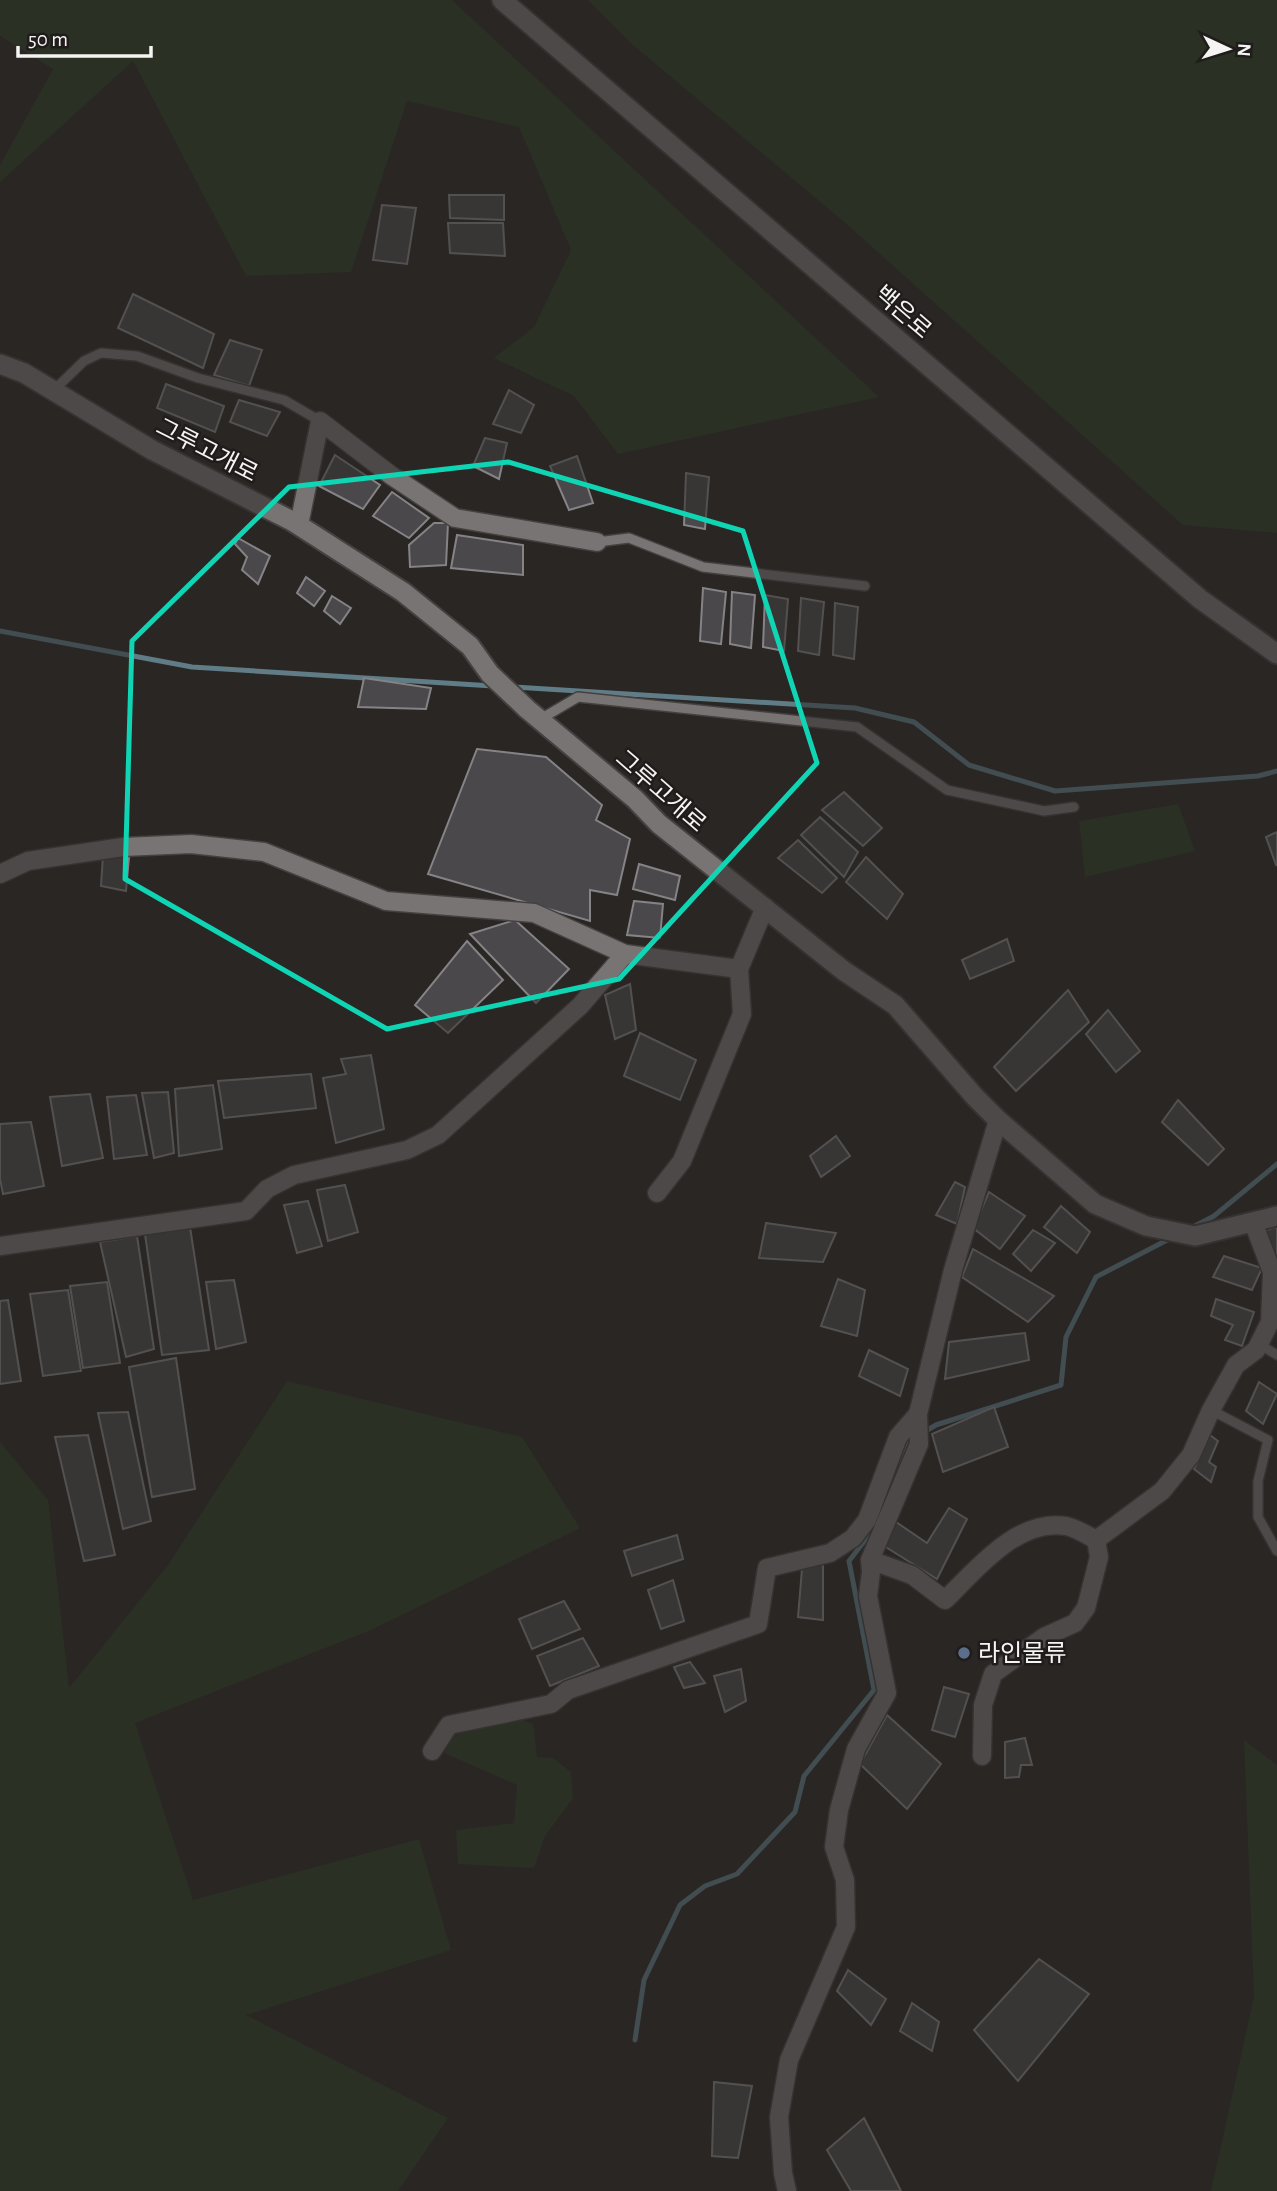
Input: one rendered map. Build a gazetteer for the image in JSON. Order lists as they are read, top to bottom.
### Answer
{
  "streets": {
    "street": ["백은로", "그루고개로"]
  },
  "places": ["라인물류"],
  "scale_bar": "50 m",
  "north": "right"
}
